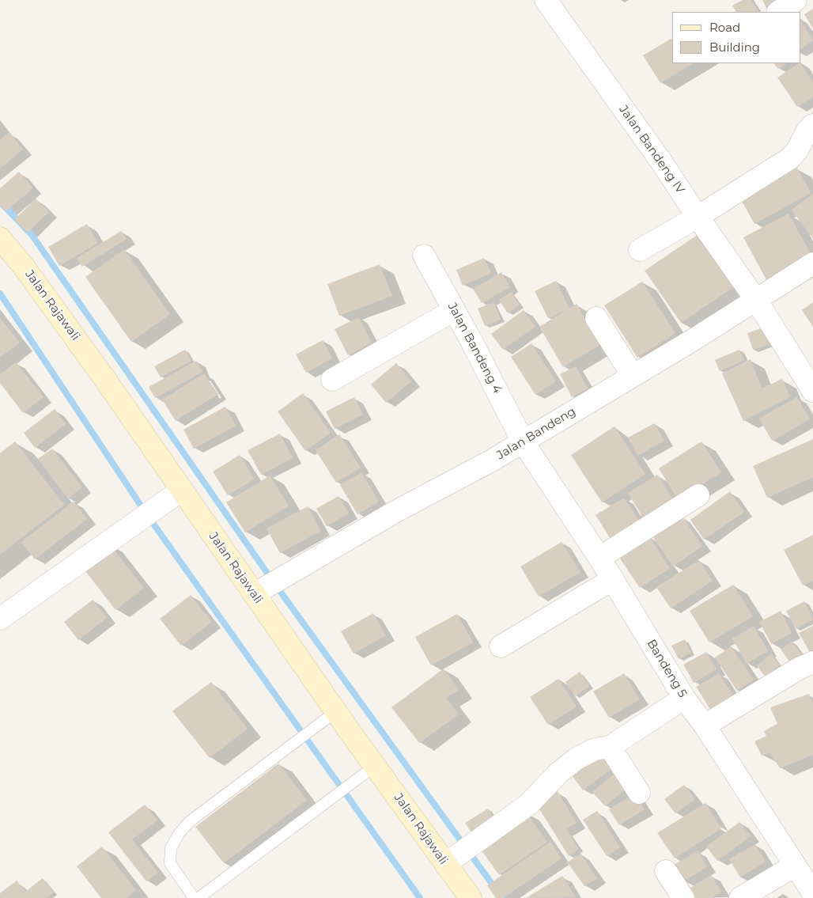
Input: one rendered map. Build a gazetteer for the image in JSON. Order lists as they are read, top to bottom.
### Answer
{
  "streets": {
    "main road": ["Jalan Rajawali"],
    "street": [
      "Jalan Bandeng IV",
      "Jalan Bandeng 4",
      "Jalan Bandeng",
      "Bandeng 5"
    ]
  },
  "crossings": [
    ["Jalan Bandeng IV", "Jalan Bandeng"],
    ["Jalan Rajawali", "Jalan Bandeng"],
    ["Jalan Bandeng 4", "Jalan Bandeng"],
    ["Jalan Bandeng 4", "Bandeng 5"],
    ["Jalan Bandeng", "Bandeng 5"]
  ],
  "legend": ["Road", "Building"]
}
